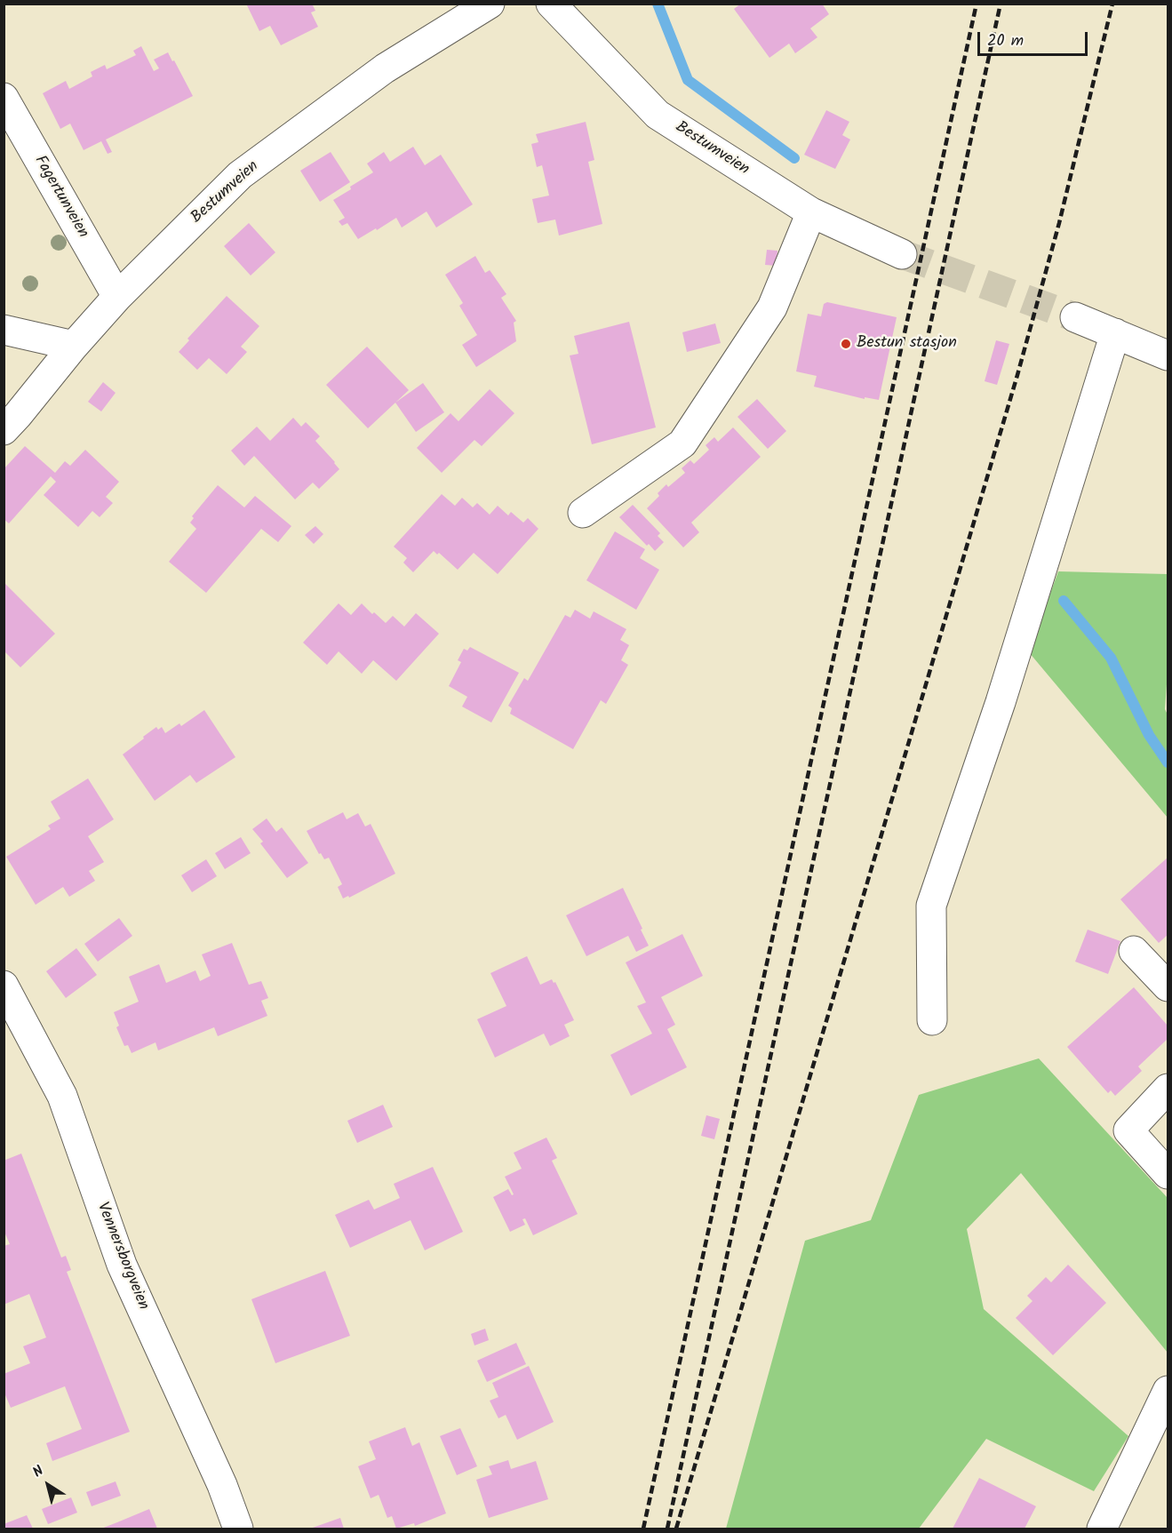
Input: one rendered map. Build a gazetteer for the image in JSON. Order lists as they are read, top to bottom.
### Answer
{
  "streets": {
    "street": ["Bestumveien", "Fagertunveien", "Vennersborgveien"]
  },
  "crossings": [
    ["Bestumveien", "Fagertunveien"]
  ],
  "places": ["Bestun stasjon"],
  "scale_bar": "20 m",
  "north": "top left"
}
